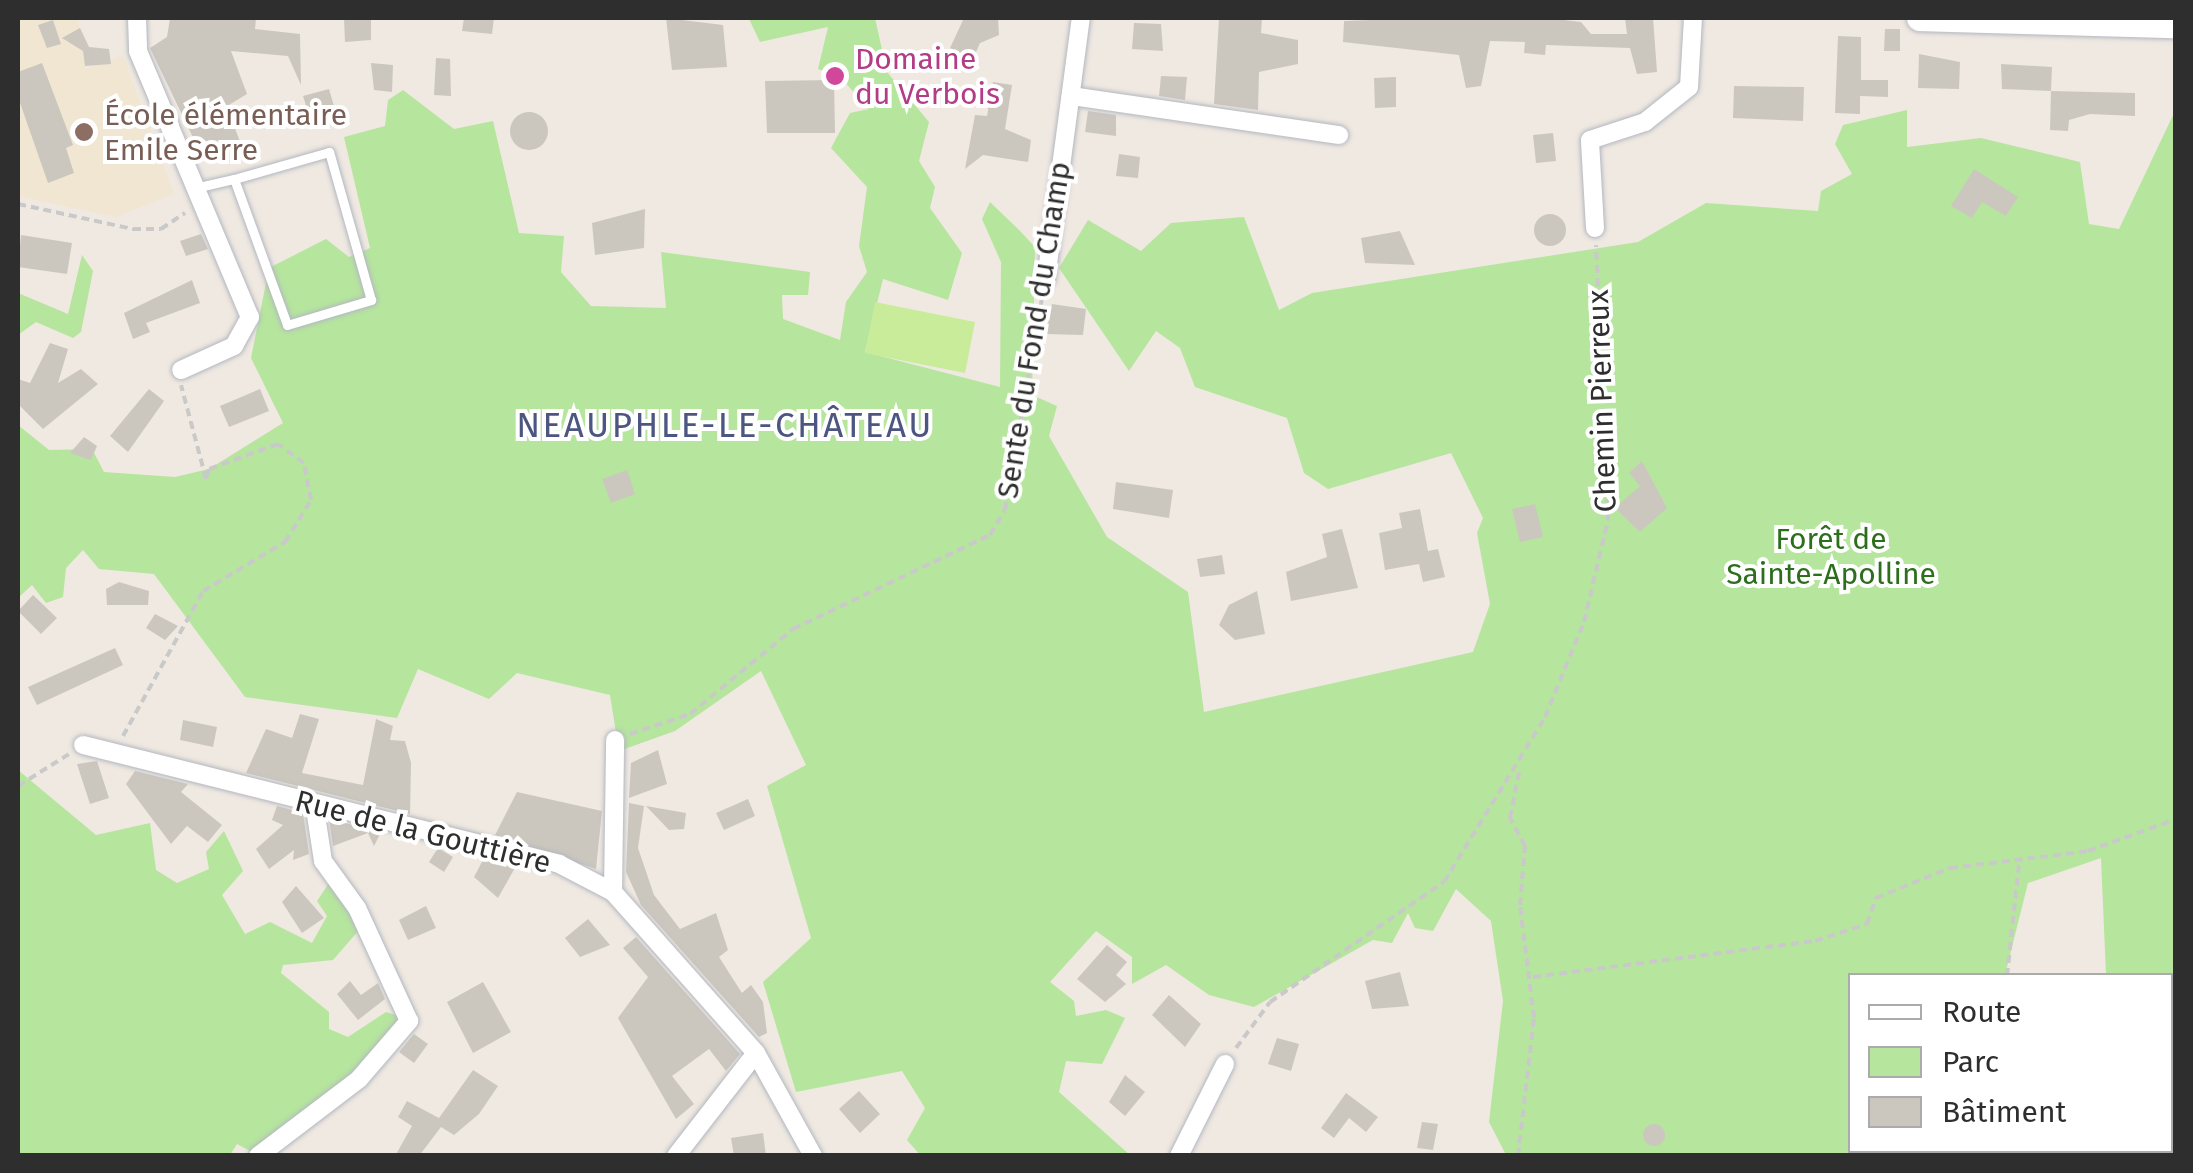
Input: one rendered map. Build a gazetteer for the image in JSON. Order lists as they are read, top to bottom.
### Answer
{
  "streets": {
    "street": ["Sente du Fond du Champ", "Rue de la Gouttière"],
    "path": ["Chemin Pierreux"]
  },
  "districts": ["NEAUPHLE-LE-CHÂTEAU"],
  "parks": ["Forêt de Sainte-Apolline"],
  "places": ["Domaine du Verbois", "École élémentaire Emile Serre"],
  "legend": ["Route", "Parc", "Bâtiment"]
}
